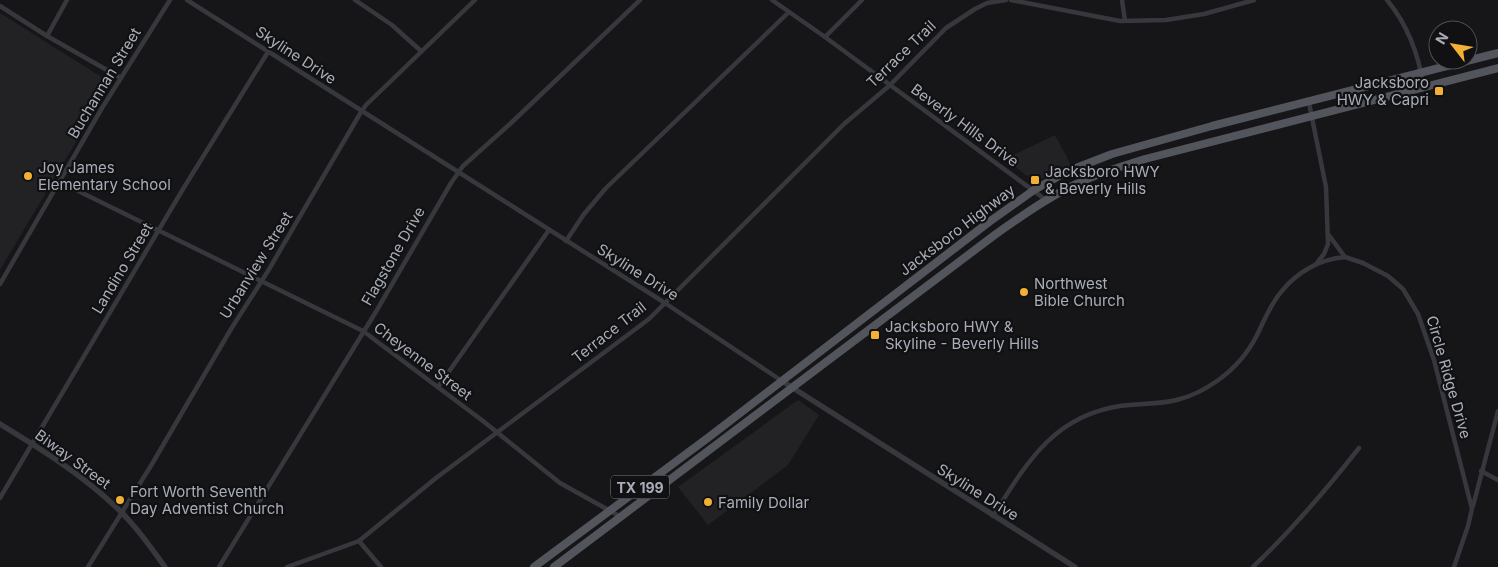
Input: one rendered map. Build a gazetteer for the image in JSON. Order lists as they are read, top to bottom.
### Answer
{
  "streets": {
    "main road": ["Jacksboro Highway", "TX 199"],
    "street": [
      "Terrace Trail",
      "Skyline Drive",
      "Buchannan Street",
      "Beverly Hills Drive",
      "Flagstone Drive",
      "Urbanview Street",
      "Landino Street",
      "Cheyenne Street",
      "Circle Ridge Drive",
      "Biway Street"
    ]
  },
  "crossings": [
    ["Terrace Trail", "Skyline Drive"],
    ["Terrace Trail", "Beverly Hills Drive"],
    ["Terrace Trail", "Cheyenne Street"],
    ["Skyline Drive", "Jacksboro Highway"],
    ["Skyline Drive", "Flagstone Drive"],
    ["Skyline Drive", "Urbanview Street"],
    ["Skyline Drive", "Landino Street"],
    ["Buchannan Street", "Cheyenne Street"],
    ["Beverly Hills Drive", "Jacksboro Highway"],
    ["Jacksboro Highway", "Cheyenne Street"],
    ["Flagstone Drive", "Cheyenne Street"],
    ["Urbanview Street", "Cheyenne Street"],
    ["Urbanview Street", "Biway Street"],
    ["Landino Street", "Cheyenne Street"],
    ["Landino Street", "Biway Street"]
  ],
  "places": {
    "transit": ["Jacksboro HWY & Capri", "Jacksboro HWY & Beverly Hills", "Jacksboro HWY & Skyline - Beverly Hills"],
    "other": [
      "Joy James Elementary School",
      "Northwest Bible Church",
      "Fort Worth Seventh Day Adventist Church",
      "Family Dollar"
    ]
  },
  "north": "top left"
}
